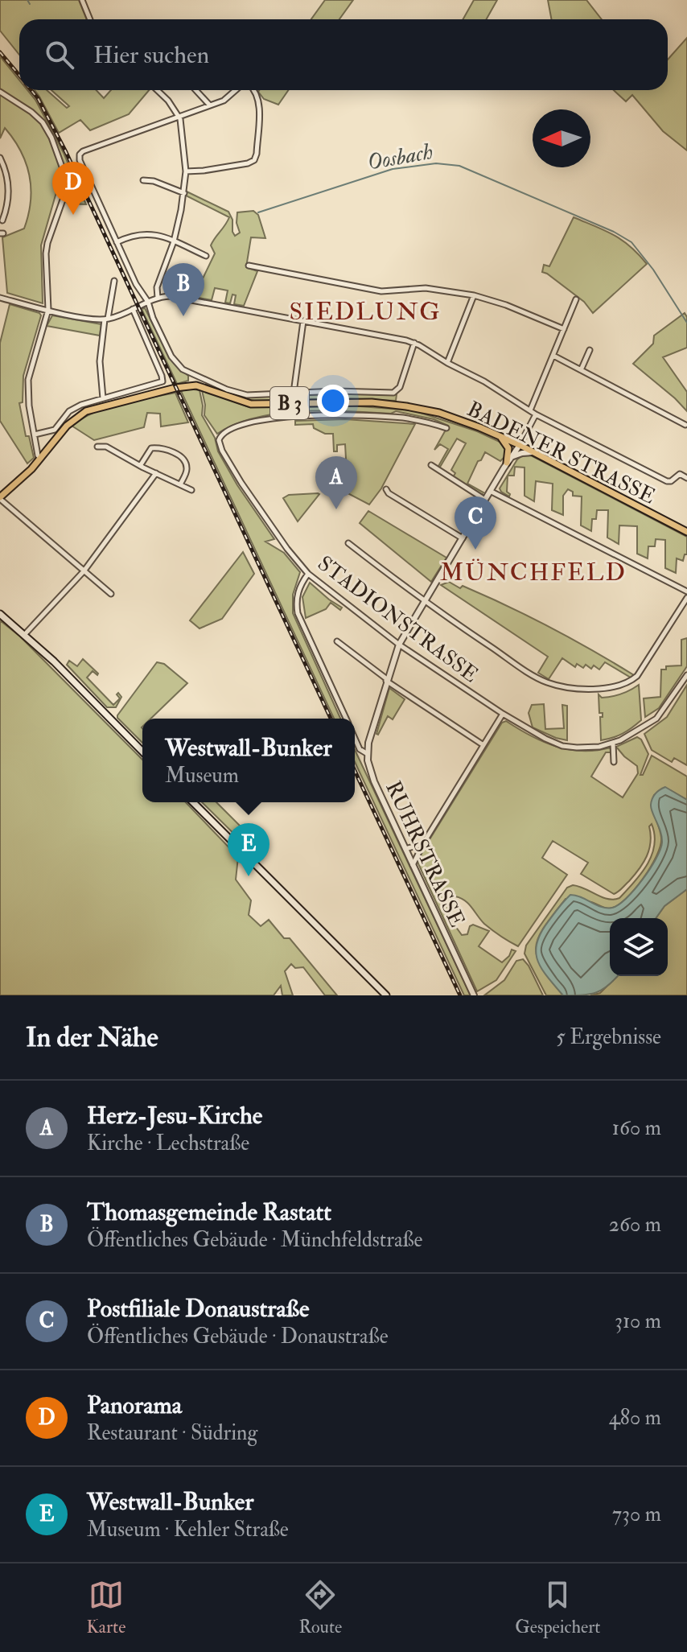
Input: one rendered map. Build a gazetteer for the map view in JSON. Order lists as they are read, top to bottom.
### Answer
{
  "streets": {
    "main road": ["B 3", "BADENER STRASSE"],
    "street": ["STADIONSTRASSE", "RUHRSTRASSE"]
  },
  "crossings": [
    ["STADIONSTRASSE", "RUHRSTRASSE"]
  ],
  "districts": ["SIEDLUNG", "MÜNCHFELD"],
  "water": ["Oosbach"],
  "north": "left",
  "page": {
    "search": "Hier suchen",
    "pins": [
      "D",
      "B",
      "A",
      "C",
      "E"
    ],
    "popup": ["Westwall-Bunker", "Museum"],
    "heading": ["In der Nähe", "5 Ergebnisse"],
    "list": [
      {
        "mark": "A",
        "name": "Herz-Jesu-Kirche",
        "note": "Kirche · Lechstraße",
        "value": "160 m"
      },
      {
        "mark": "B",
        "name": "Thomasgemeinde Rastatt",
        "note": "Öffentliches Gebäude · Münchfeldstraße",
        "value": "260 m"
      },
      {
        "mark": "C",
        "name": "Postfiliale Donaustraße",
        "note": "Öffentliches Gebäude · Donaustraße",
        "value": "310 m"
      },
      {
        "mark": "D",
        "name": "Panorama",
        "note": "Restaurant · Südring",
        "value": "480 m"
      },
      {
        "mark": "E",
        "name": "Westwall-Bunker",
        "note": "Museum · Kehler Straße",
        "value": "730 m"
      }
    ],
    "nav": ["Karte", "Route", "Gespeichert"]
  }
}
